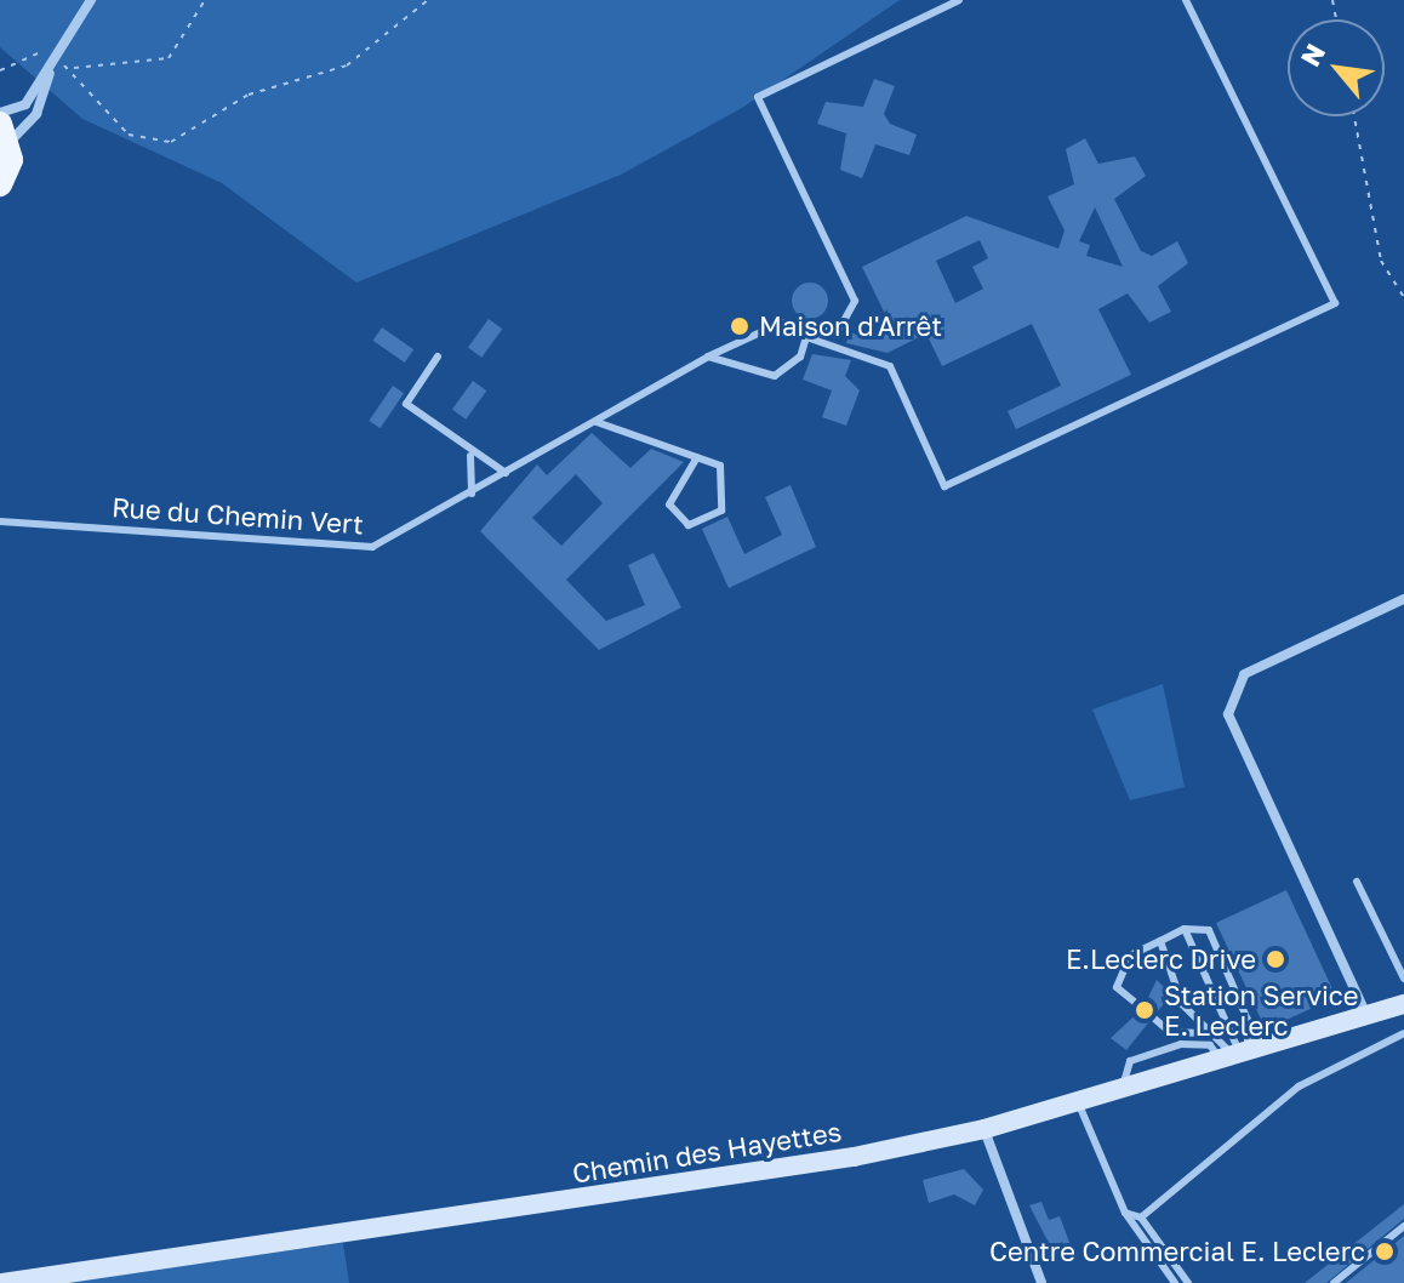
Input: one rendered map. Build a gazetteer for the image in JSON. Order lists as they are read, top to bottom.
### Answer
{
  "streets": {
    "street": ["Chemin des Hayettes"],
    "lane": ["Rue du Chemin Vert"]
  },
  "places": [
    "Maison d'Arrêt",
    "E.Leclerc Drive",
    "Station Service E. Leclerc",
    "Centre Commercial E. Leclerc"
  ],
  "north": "top left"
}
